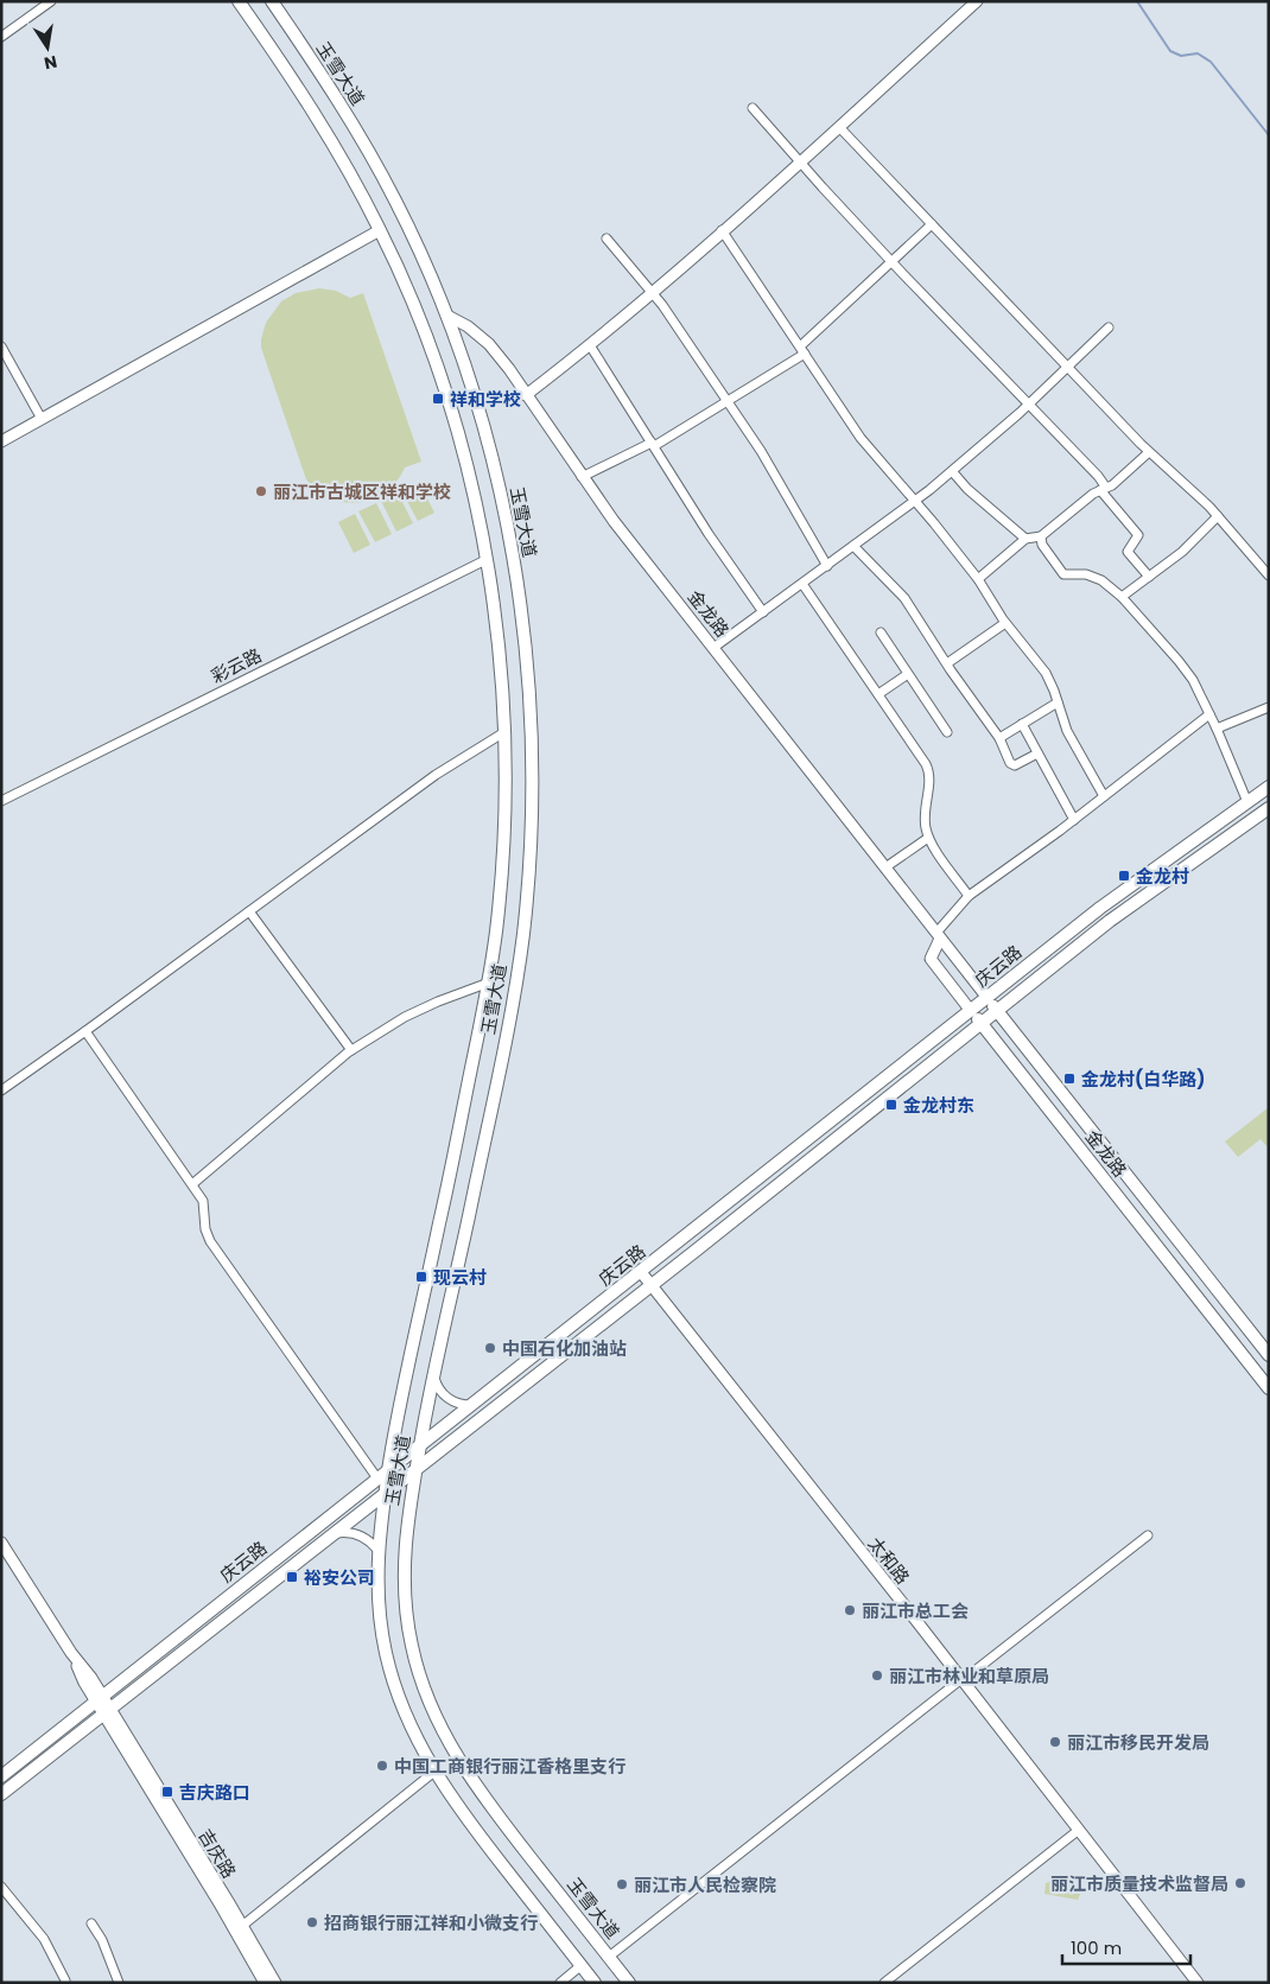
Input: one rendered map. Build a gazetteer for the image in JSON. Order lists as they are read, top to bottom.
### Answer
{
  "streets": {
    "main road": ["玉雪大道", "金龙路", "庆云路"],
    "street": ["彩云路", "太和路", "吉庆路"]
  },
  "crossings": [
    ["玉雪大道", "金龙路"],
    ["玉雪大道", "彩云路"],
    ["玉雪大道", "庆云路"],
    ["金龙路", "庆云路"],
    ["庆云路", "太和路"],
    ["庆云路", "吉庆路"]
  ],
  "places": {
    "transit": [
      "祥和学校",
      "金龙村",
      "金龙村(白华路)",
      "金龙村东",
      "现云村",
      "裕安公司",
      "吉庆路口"
    ],
    "other": [
      "丽江市古城区祥和学校",
      "中国石化加油站",
      "丽江市总工会",
      "丽江市林业和草原局",
      "丽江市移民开发局",
      "中国工商银行丽江香格里支行",
      "丽江市质量技术监督局",
      "丽江市人民检察院",
      "招商银行丽江祥和小微支行"
    ]
  },
  "scale_bar": "100 m",
  "north": "bottom"
}
